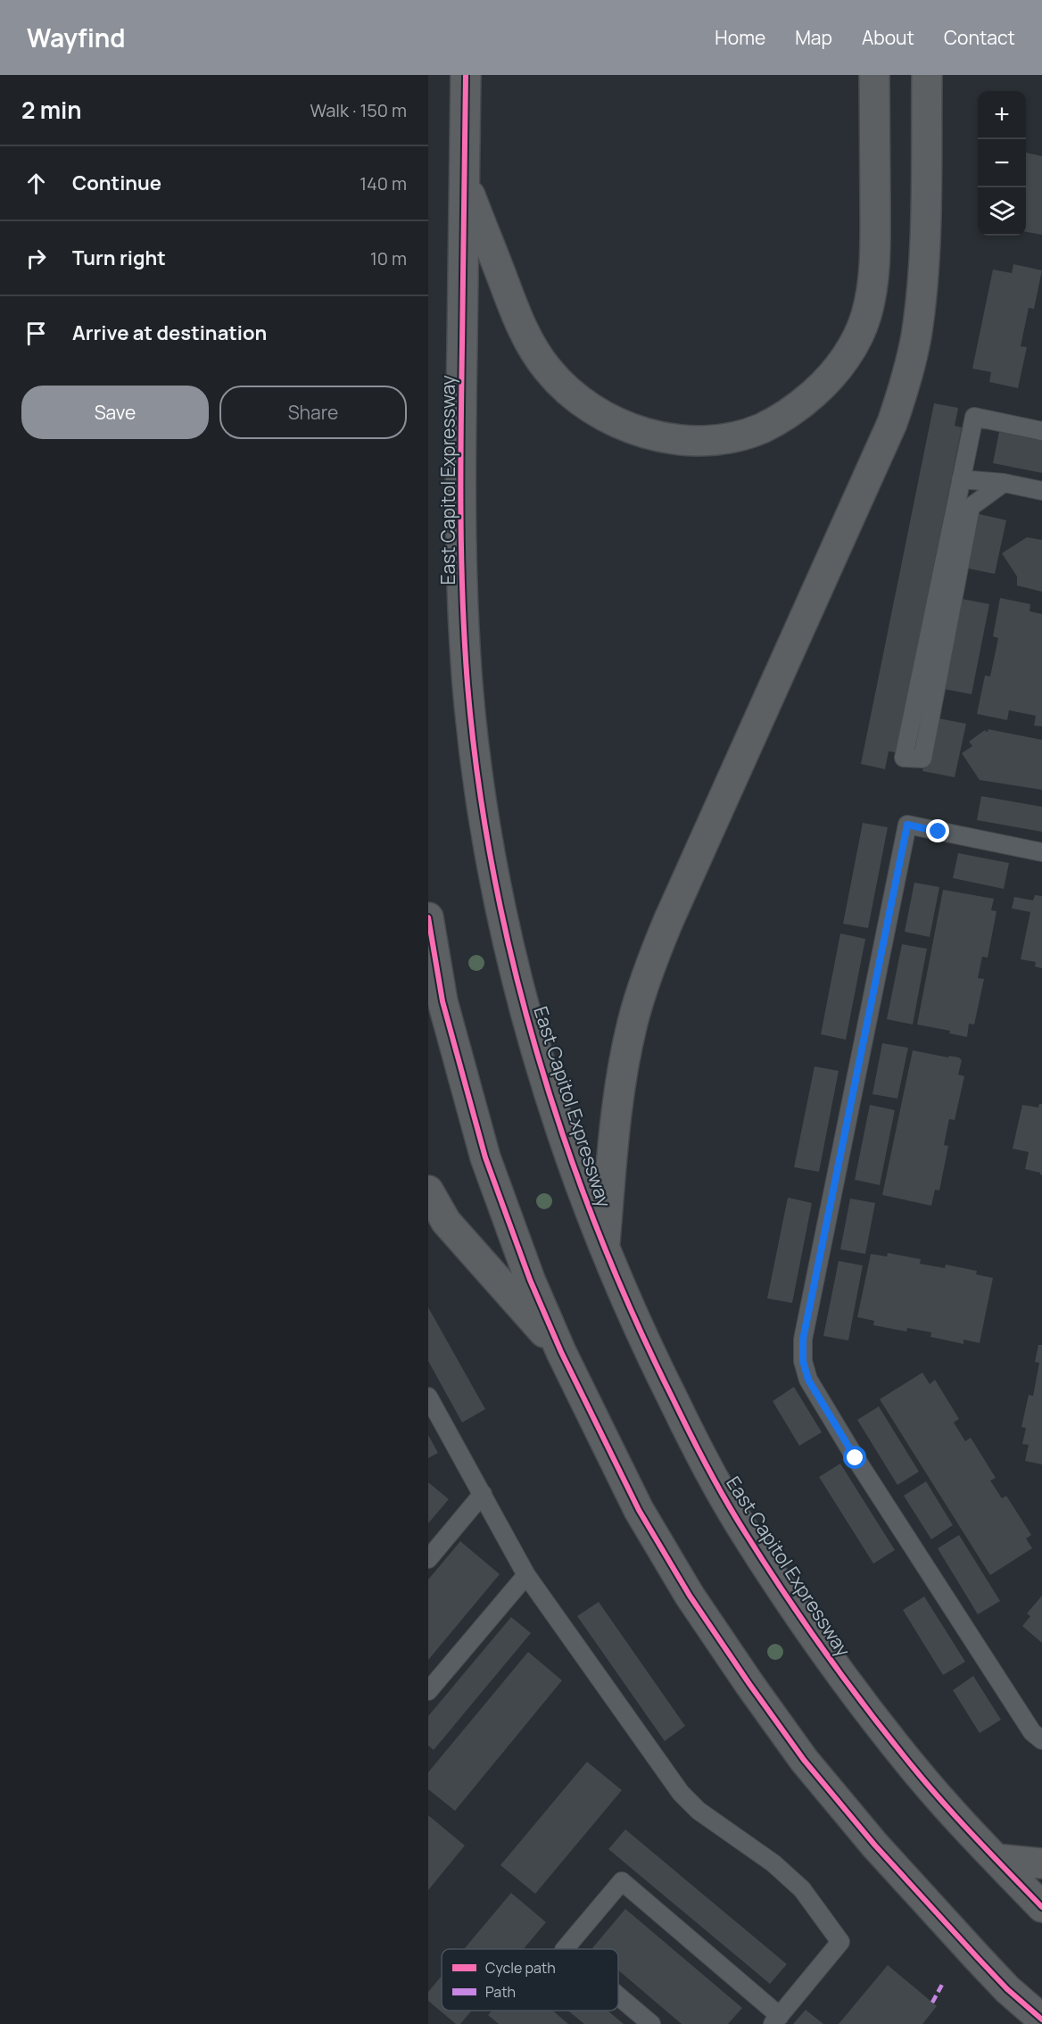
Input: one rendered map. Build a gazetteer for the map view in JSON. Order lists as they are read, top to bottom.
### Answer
{
  "streets": {
    "highway": ["East Capitol Expressway"]
  },
  "legend": ["Cycle path", "Path"],
  "page": {
    "header": "Wayfind",
    "nav": [
      "Home",
      "Map",
      "About",
      "Contact"
    ],
    "heading": ["2 min", "Walk · 150 m"],
    "map_buttons": ["+", "−"],
    "list": [
      ["Continue", "140 m"],
      ["Turn right", "10 m"],
      "Arrive at destination"
    ],
    "buttons": ["Save", "Share"]
  }
}
